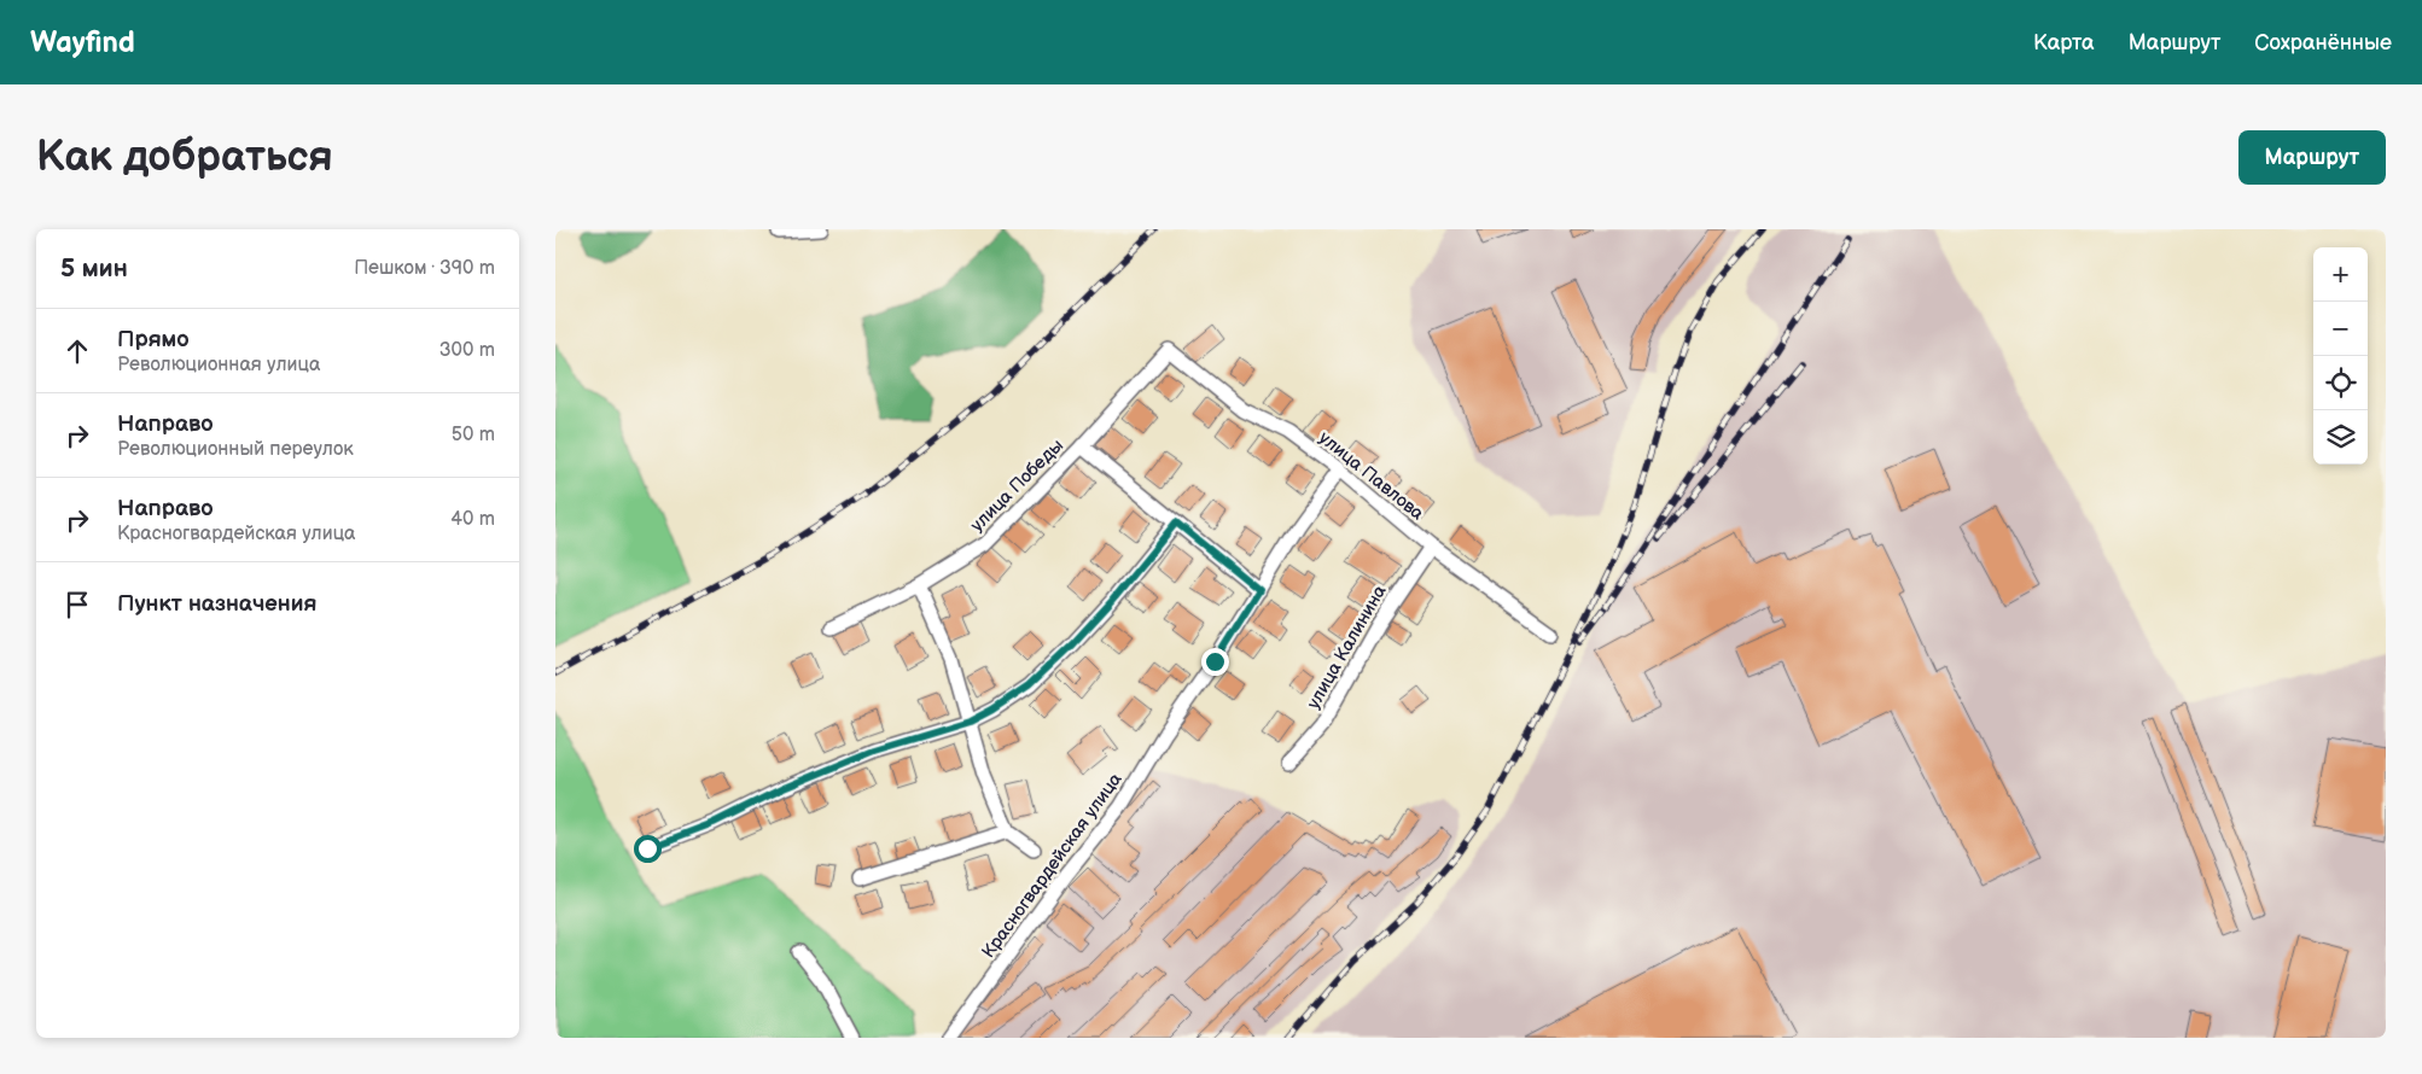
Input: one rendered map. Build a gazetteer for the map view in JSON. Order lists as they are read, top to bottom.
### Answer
{
  "streets": {
    "street": [
      "улица Павлова",
      "улица Победы",
      "улица Калинина",
      "Красногвардейская улица"
    ]
  },
  "crossings": [
    ["улица Павлова", "улица Победы"],
    ["улица Павлова", "улица Калинина"],
    ["улица Павлова", "Красногвардейская улица"]
  ],
  "page": {
    "header": "Wayfind",
    "nav": ["Карта", "Маршрут", "Сохранённые"],
    "buttons": "Маршрут",
    "title": "Как добраться",
    "heading": ["5 мин", "Пешком · 390 m"],
    "map_buttons": ["+", "−"],
    "list": [
      ["Прямо", "Революционная улица", "300 m"],
      ["Направо", "Революционный переулок", "50 m"],
      ["Направо", "Красногвардейская улица", "40 m"],
      "Пункт назначения"
    ]
  }
}
